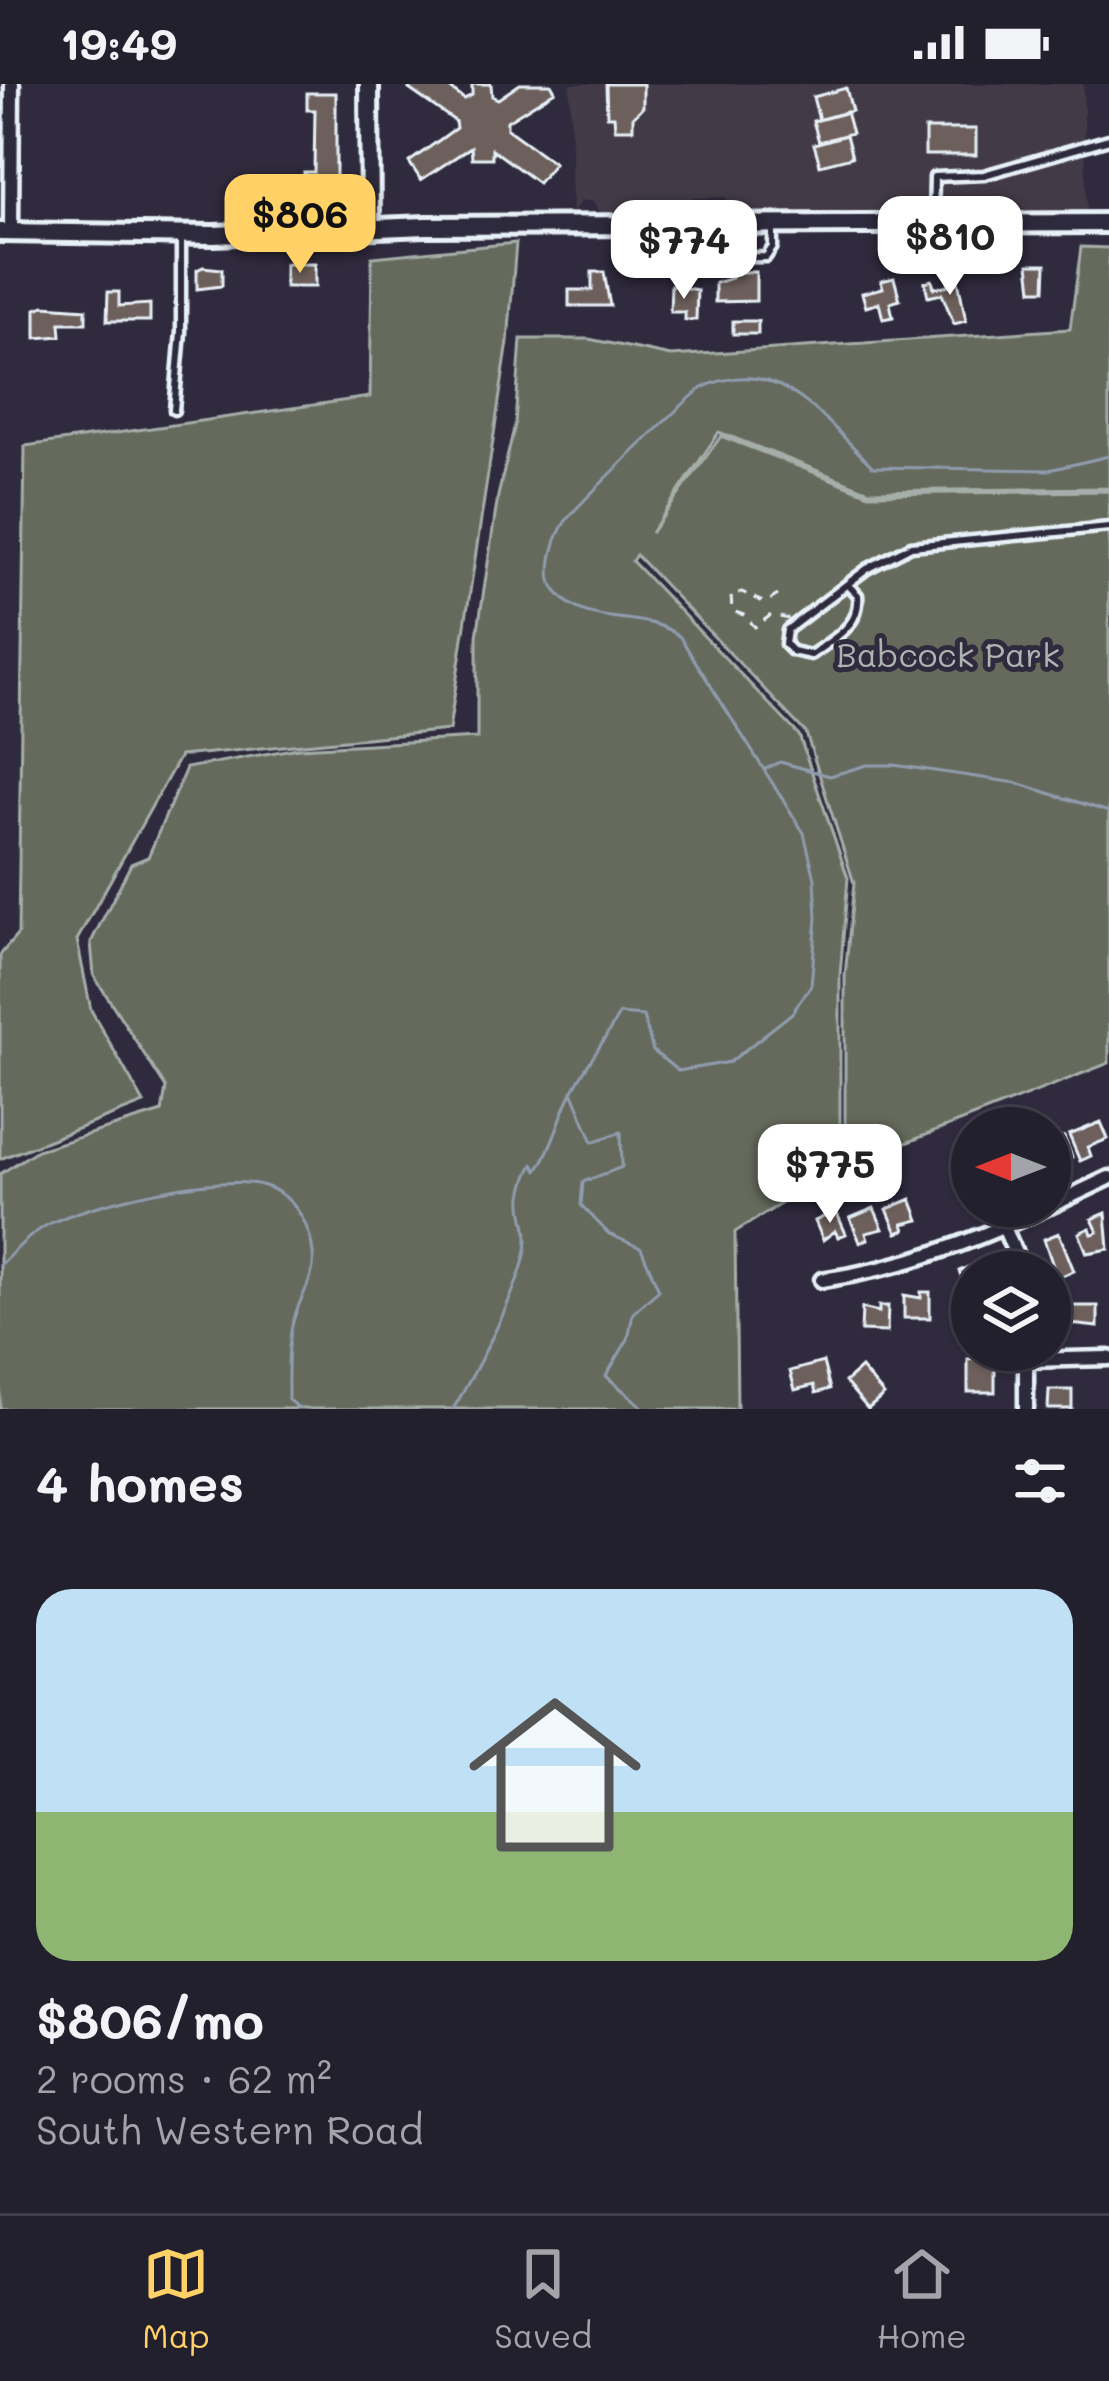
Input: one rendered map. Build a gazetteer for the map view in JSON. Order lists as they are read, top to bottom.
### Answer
{
  "parks": ["Babcock Park"],
  "north": "left",
  "page": {
    "status": "19:49",
    "price": [
      "$806",
      "$810",
      "$774",
      "$775"
    ],
    "heading": "4 homes",
    "list": [
      {
        "name": "$806/mo",
        "note": "2 rooms · 62 m² · South Western Road"
      }
    ],
    "tabs": ["Map", "Saved", "Home"]
  }
}
